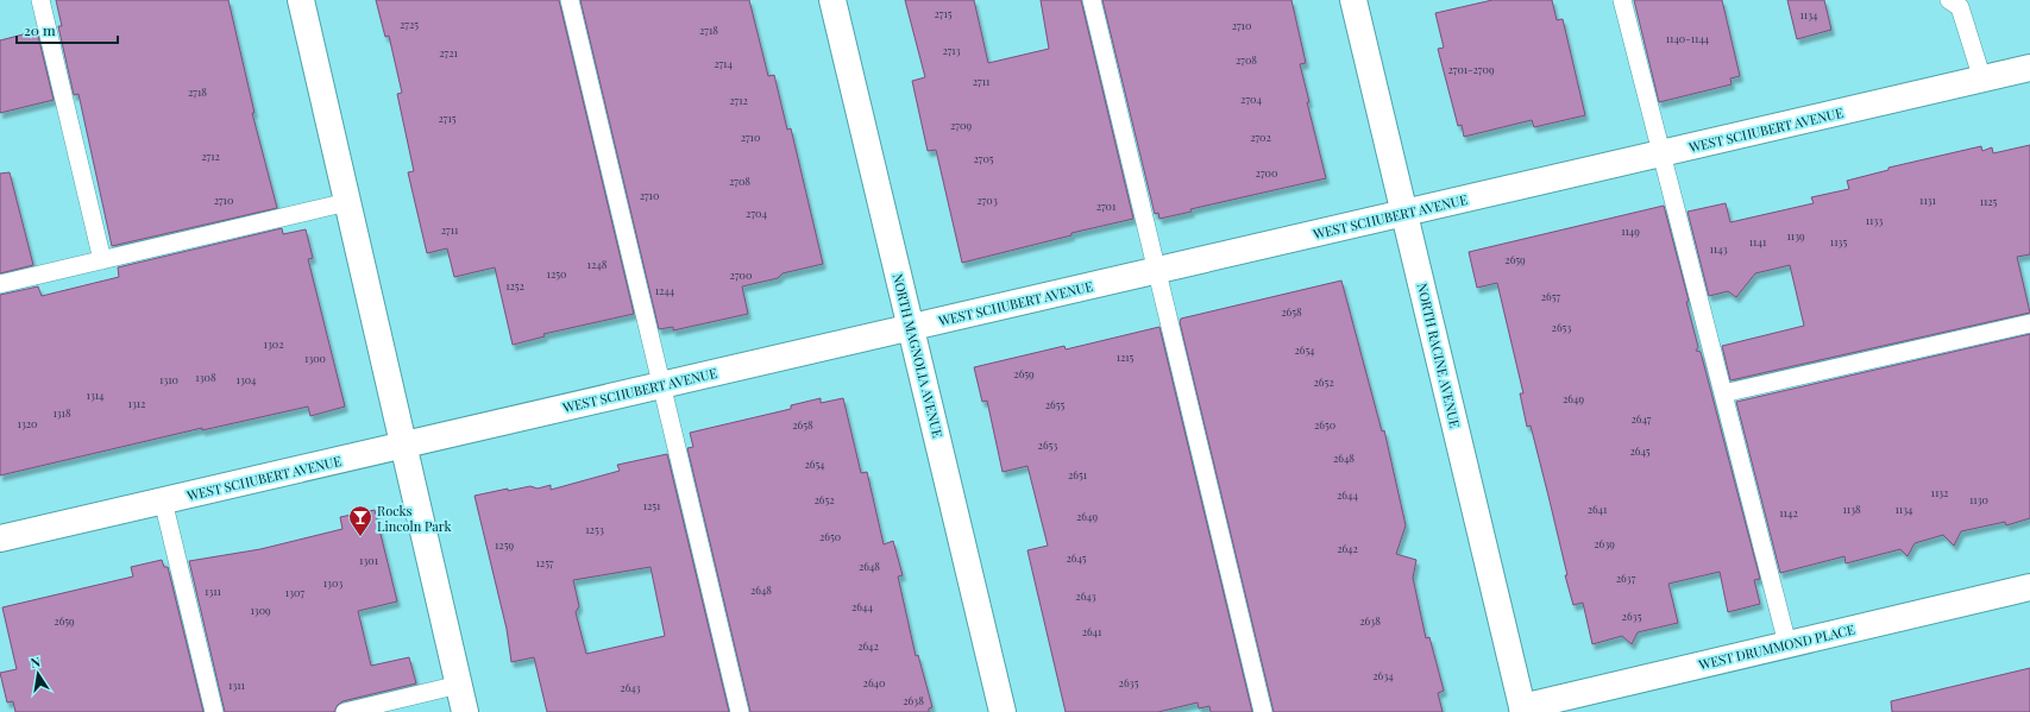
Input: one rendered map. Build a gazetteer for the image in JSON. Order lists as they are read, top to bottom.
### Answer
{
  "streets": {
    "street": [
      "WEST SCHUBERT AVENUE",
      "NORTH MAGNOLIA AVENUE",
      "NORTH RACINE AVENUE",
      "WEST DRUMMOND PLACE"
    ]
  },
  "crossings": [
    ["WEST SCHUBERT AVENUE", "NORTH MAGNOLIA AVENUE"],
    ["WEST SCHUBERT AVENUE", "NORTH RACINE AVENUE"],
    ["NORTH RACINE AVENUE", "WEST DRUMMOND PLACE"]
  ],
  "places": {
    "bar": ["Rocks Lincoln Park"]
  },
  "house_numbers": [
    "2715",
    "1134",
    "2725",
    "2710",
    "2718",
    "1140-1144",
    "2713",
    "2721",
    "2708",
    "2714",
    "2701-2709",
    "2711",
    "2718",
    "2704",
    "2712",
    "2715",
    "2709",
    "2710",
    "2702",
    "2712",
    "2705",
    "2700",
    "2708",
    "2710",
    "2710",
    "2703",
    "1131",
    "1125",
    "2701",
    "2704",
    "1133",
    "2711",
    "1149",
    "1139",
    "1141",
    "1135",
    "1143",
    "2659",
    "1248",
    "1250",
    "2700",
    "1252",
    "1244",
    "2657",
    "2658",
    "2653",
    "1302",
    "2654",
    "1215",
    "1300",
    "2659",
    "1308",
    "1310",
    "1304",
    "2652",
    "1314",
    "2649",
    "1312",
    "2655",
    "1318",
    "2647",
    "1320",
    "2658",
    "2650",
    "2653",
    "2645",
    "2648",
    "2654",
    "2651",
    "1132",
    "2644",
    "2652",
    "1130",
    "1251",
    "2641",
    "1138",
    "1134",
    "1142",
    "2649",
    "1253",
    "2650",
    "2639",
    "1259",
    "2642",
    "2645",
    "1301",
    "1257",
    "2648",
    "2637",
    "1303",
    "2648",
    "1311",
    "1307",
    "2643",
    "2644",
    "1309",
    "2635",
    "2659",
    "2638",
    "2641",
    "2642",
    "2634",
    "2640",
    "2635",
    "1311",
    "2643",
    "2638"
  ],
  "scale_bar": "20 m",
  "north": "top"
}
